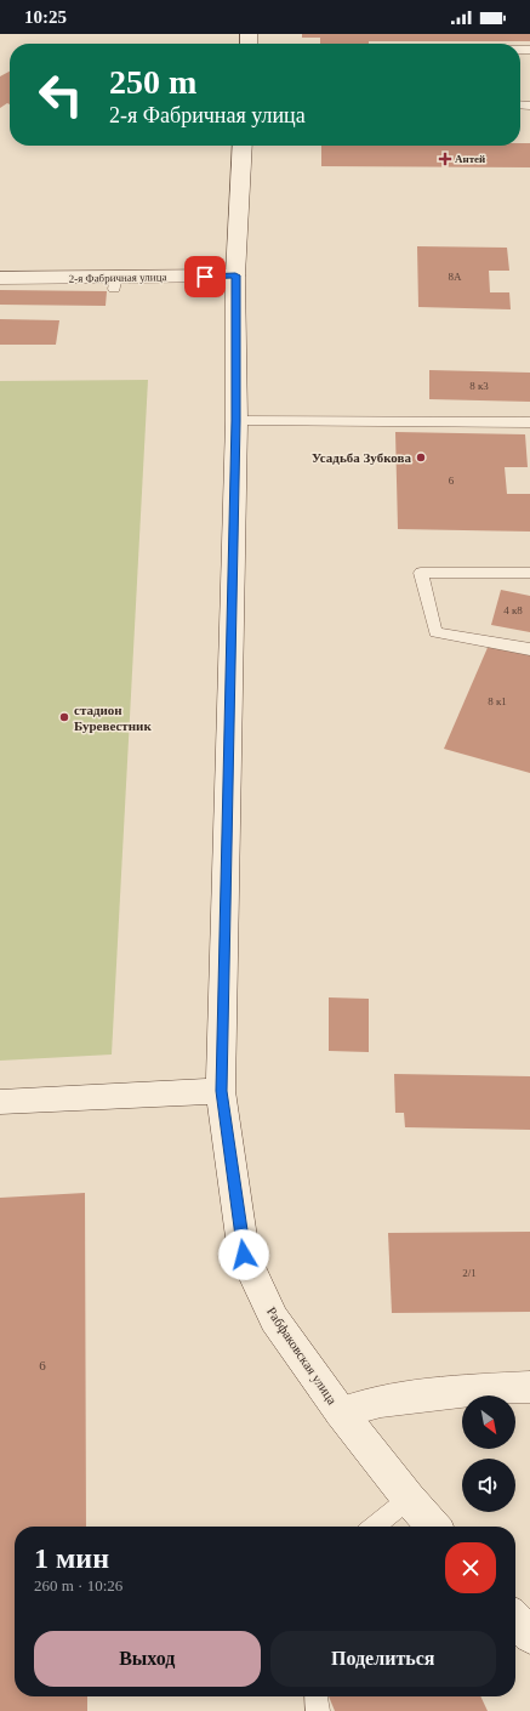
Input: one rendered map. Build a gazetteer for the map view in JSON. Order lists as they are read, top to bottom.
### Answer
{
  "streets": {
    "main road": ["2-я Фабричная улица", "Рабфаковская улица"]
  },
  "crossings": [
    ["2-я Фабричная улица", "Рабфаковская улица"]
  ],
  "places": {
    "health": ["Антей"],
    "other": ["Усадьба Зубкова", "стадион Буревестник"]
  },
  "house_numbers": [
    "8А",
    "8 к3",
    "6",
    "4 к8",
    "8 к1",
    "2/1",
    "6"
  ],
  "north": "bottom right",
  "page": {
    "status": "10:25",
    "turn": ["250 m", "2-я Фабричная улица"],
    "heading": ["1 мин", "260 m · 10:26"],
    "buttons": ["Выход", "Поделиться"]
  }
}
